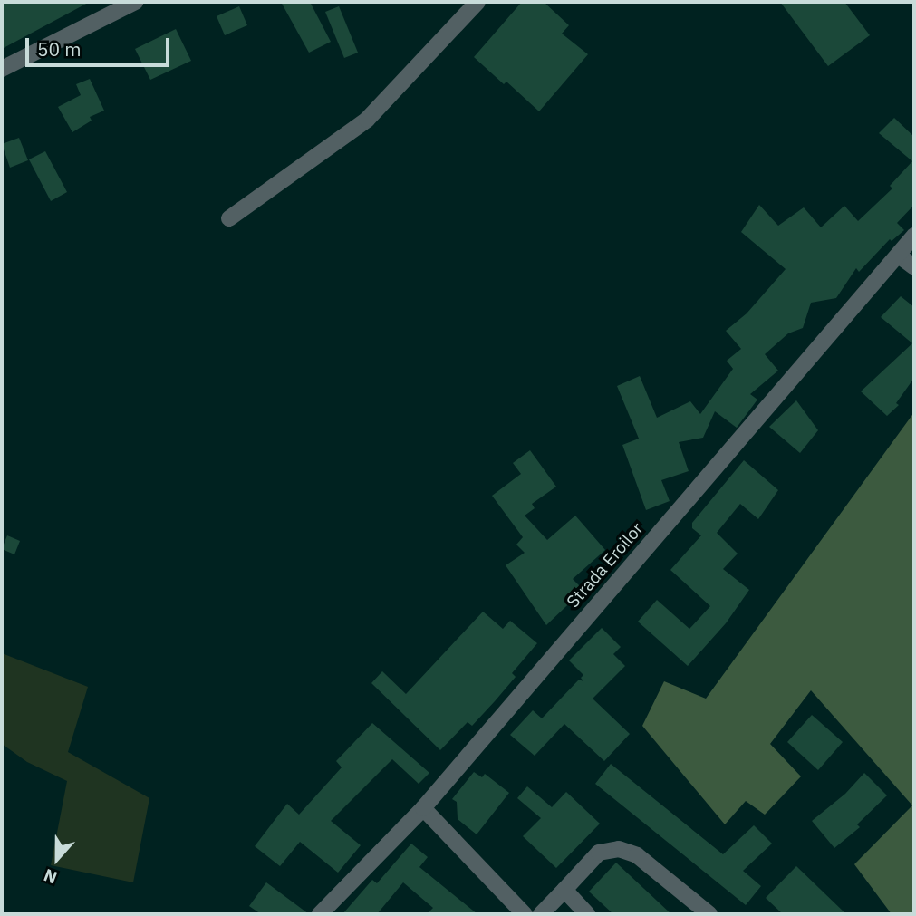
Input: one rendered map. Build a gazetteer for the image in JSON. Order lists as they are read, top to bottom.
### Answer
{
  "streets": {
    "street": ["Strada Eroilor"]
  },
  "scale_bar": "50 m",
  "north": "bottom"
}
